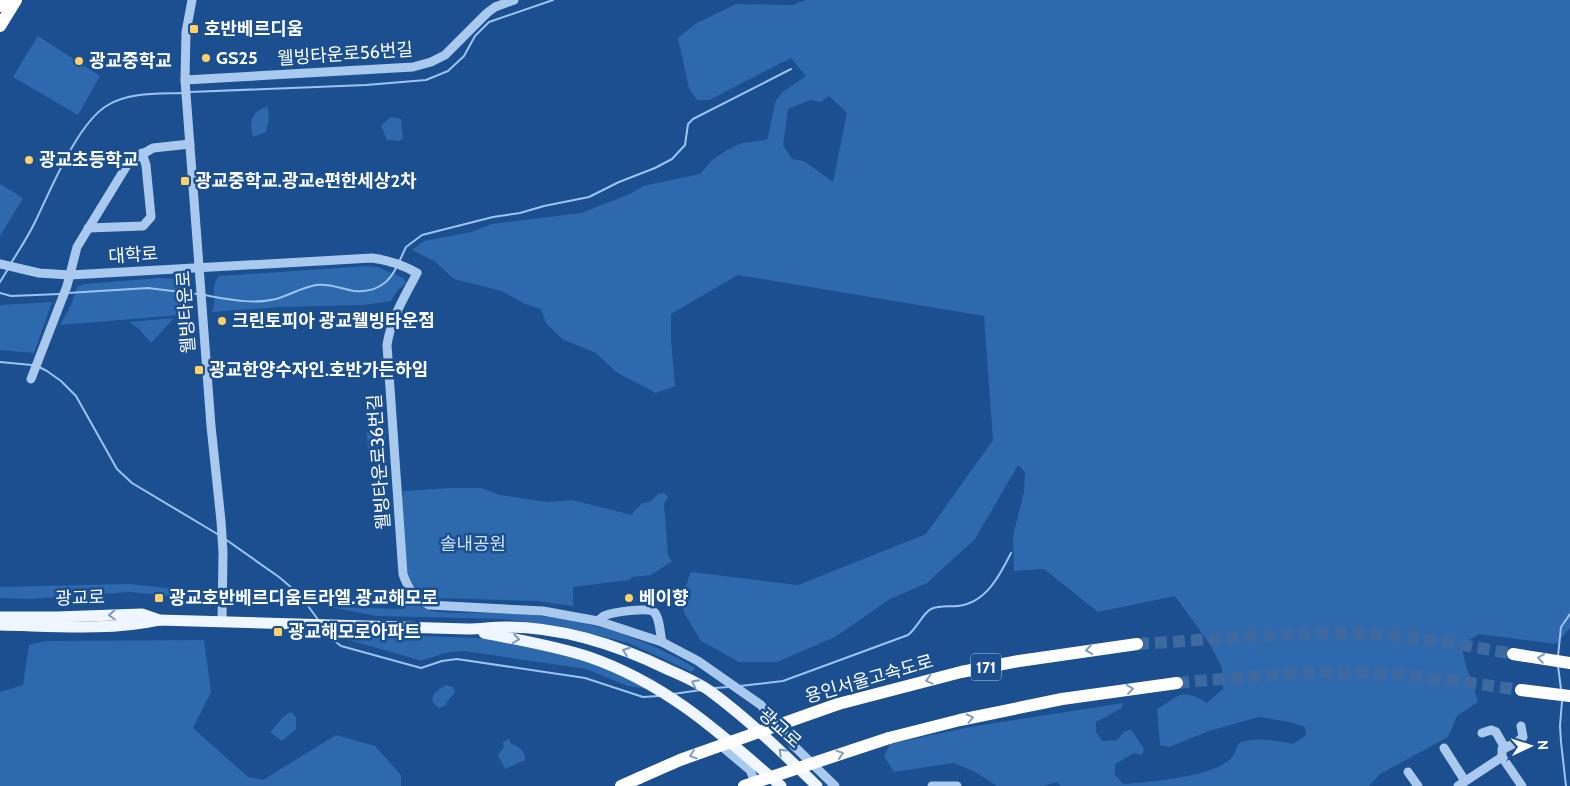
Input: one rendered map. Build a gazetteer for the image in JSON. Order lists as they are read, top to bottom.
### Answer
{
  "streets": {
    "highway": ["171", "용인서울고속도로"],
    "main road": ["광교로"],
    "street": [
      "웰빙타운로56번길",
      "대학로",
      "웰빙타운로",
      "웰빙타운로36번길"
    ]
  },
  "crossings": [
    ["웰빙타운로56번길", "웰빙타운로"],
    ["대학로", "웰빙타운로"],
    ["대학로", "웰빙타운로36번길"],
    ["웰빙타운로", "웰빙타운로36번길"],
    ["웰빙타운로", "광교로"]
  ],
  "parks": ["솔내공원"],
  "places": {
    "transit": [
      "호반베르디움",
      "광교중학교.광교e편한세상2차",
      "광교한양수자인.호반가든하임",
      "광교호반베르디움트라엘.광교해모로",
      "광교해모로아파트"
    ],
    "other": [
      "GS25",
      "광교중학교",
      "광교초등학교",
      "크린토피아 광교웰빙타운점",
      "베이향"
    ]
  },
  "north": "right"
}
